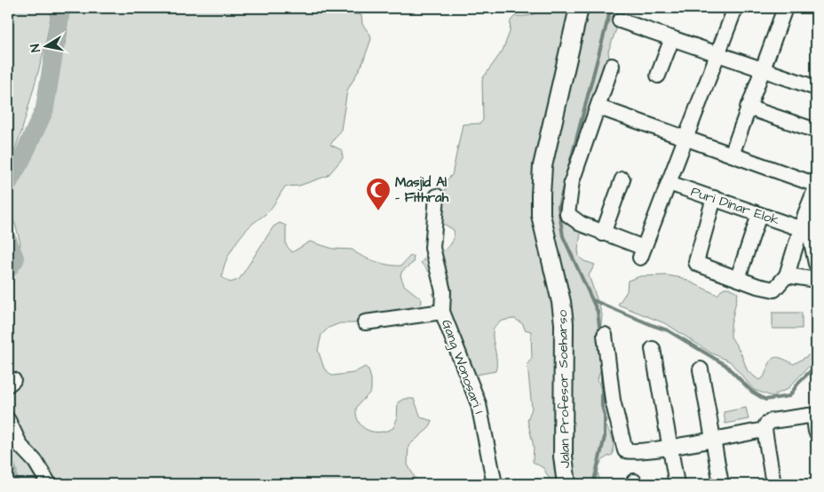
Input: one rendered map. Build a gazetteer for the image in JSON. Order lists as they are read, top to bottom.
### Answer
{
  "streets": {
    "main road": ["Jalan Profesor Soeharso"],
    "street": ["Puri Dinar Elok", "Gang Wonosari I"]
  },
  "places": {
    "mosque": ["Masjid Al - Fithrah"]
  },
  "north": "left"
}
